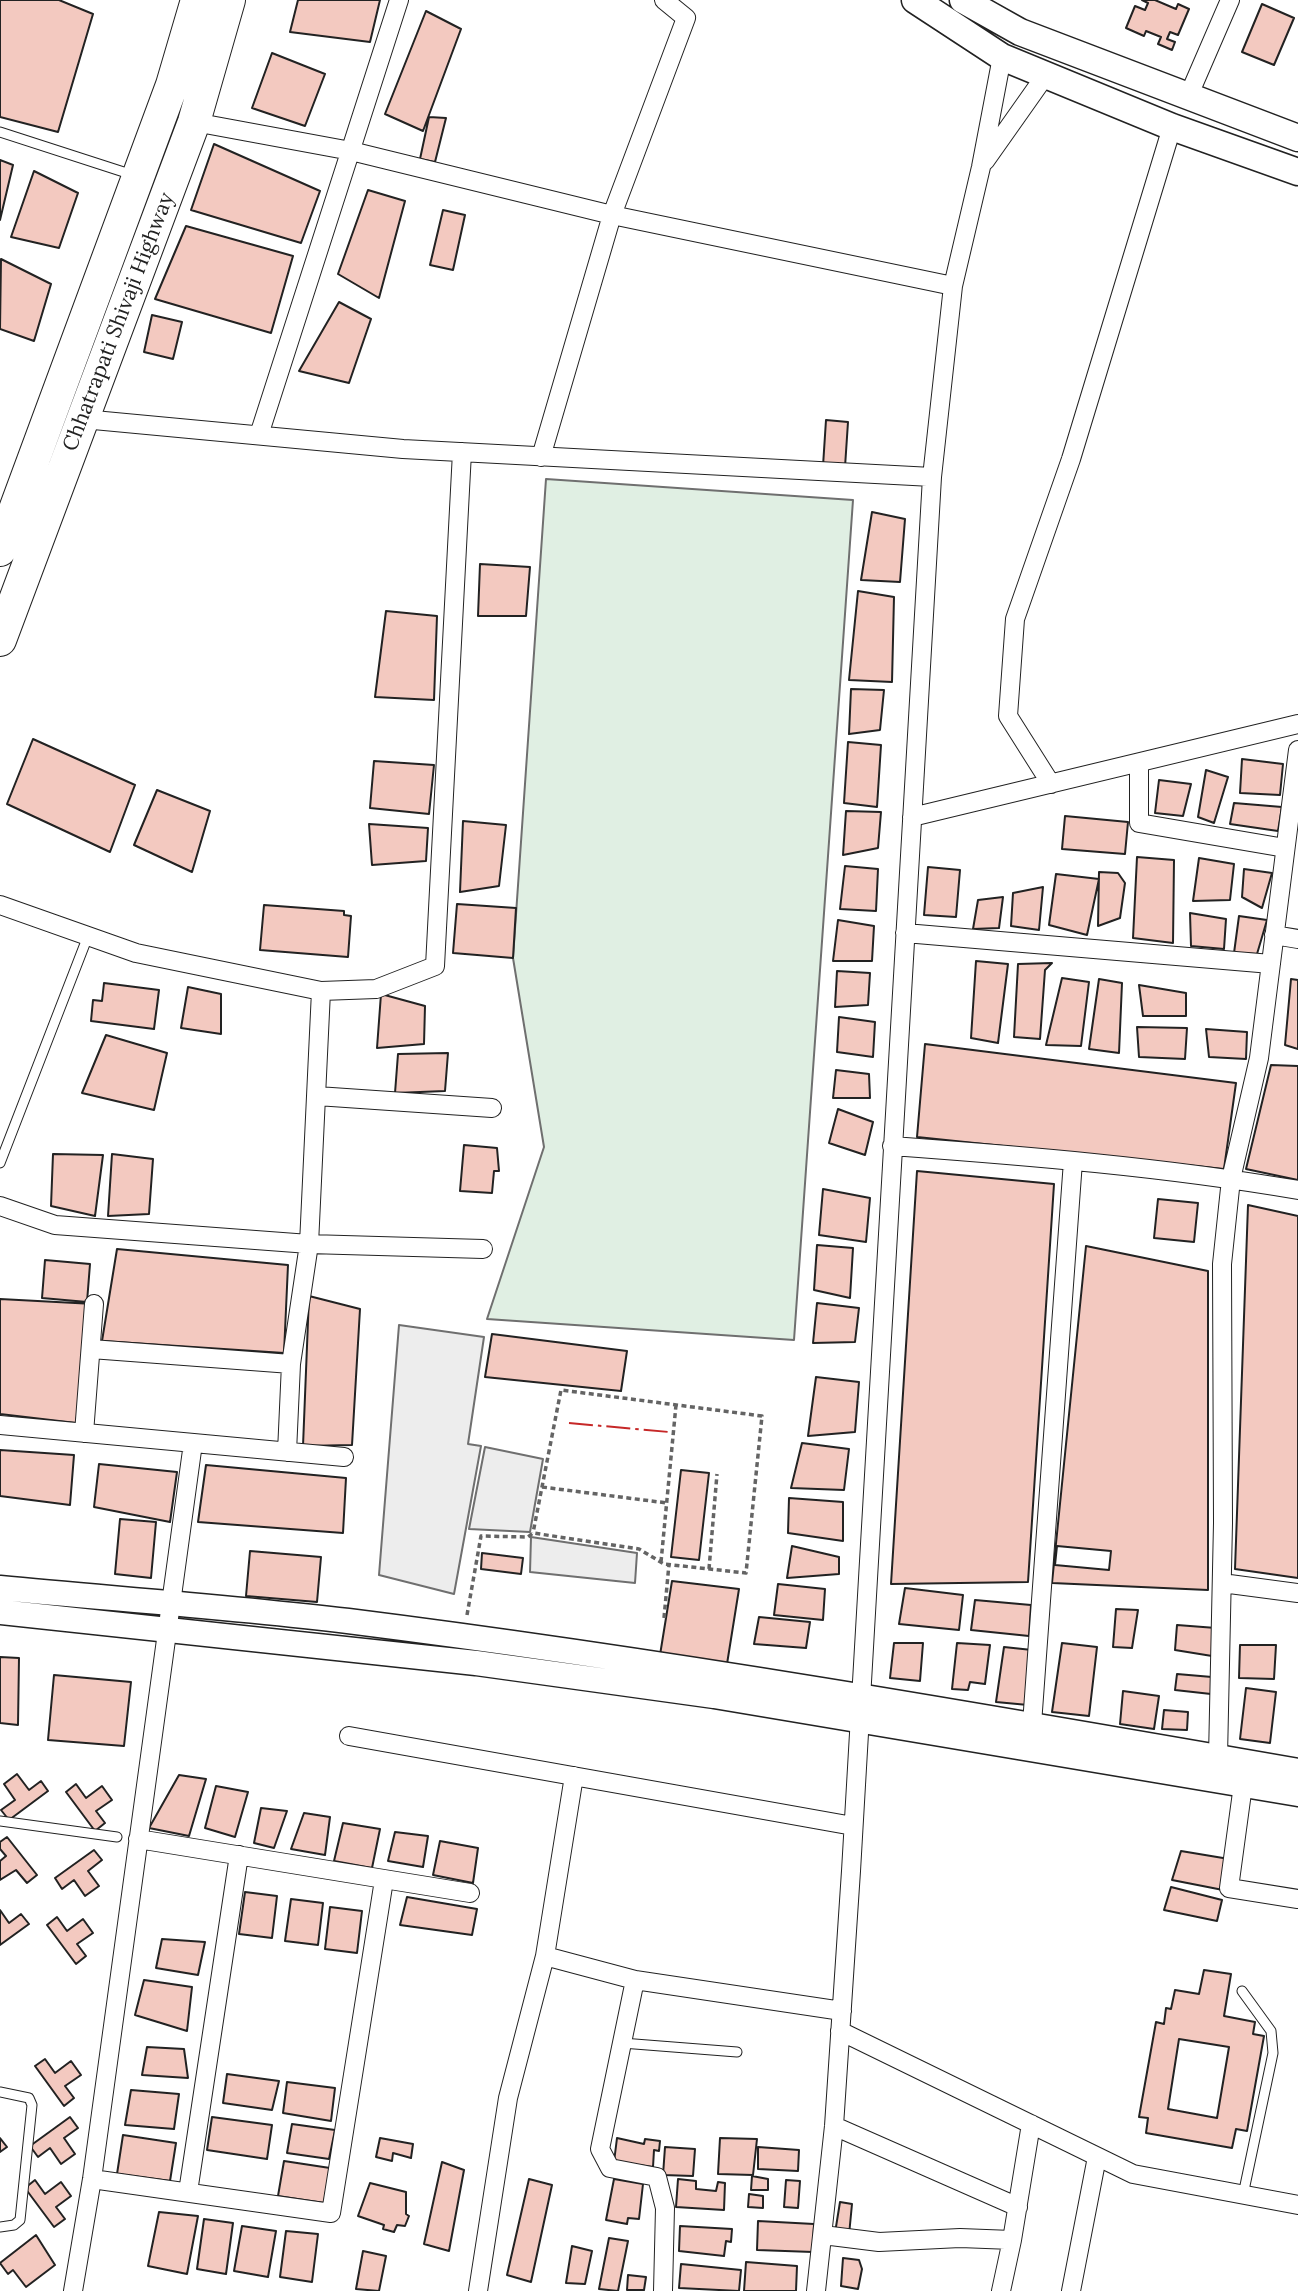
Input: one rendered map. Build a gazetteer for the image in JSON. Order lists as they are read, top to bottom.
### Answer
{
  "streets": {
    "highway": ["Chhatrapati Shivaji Highway"]
  }
}
